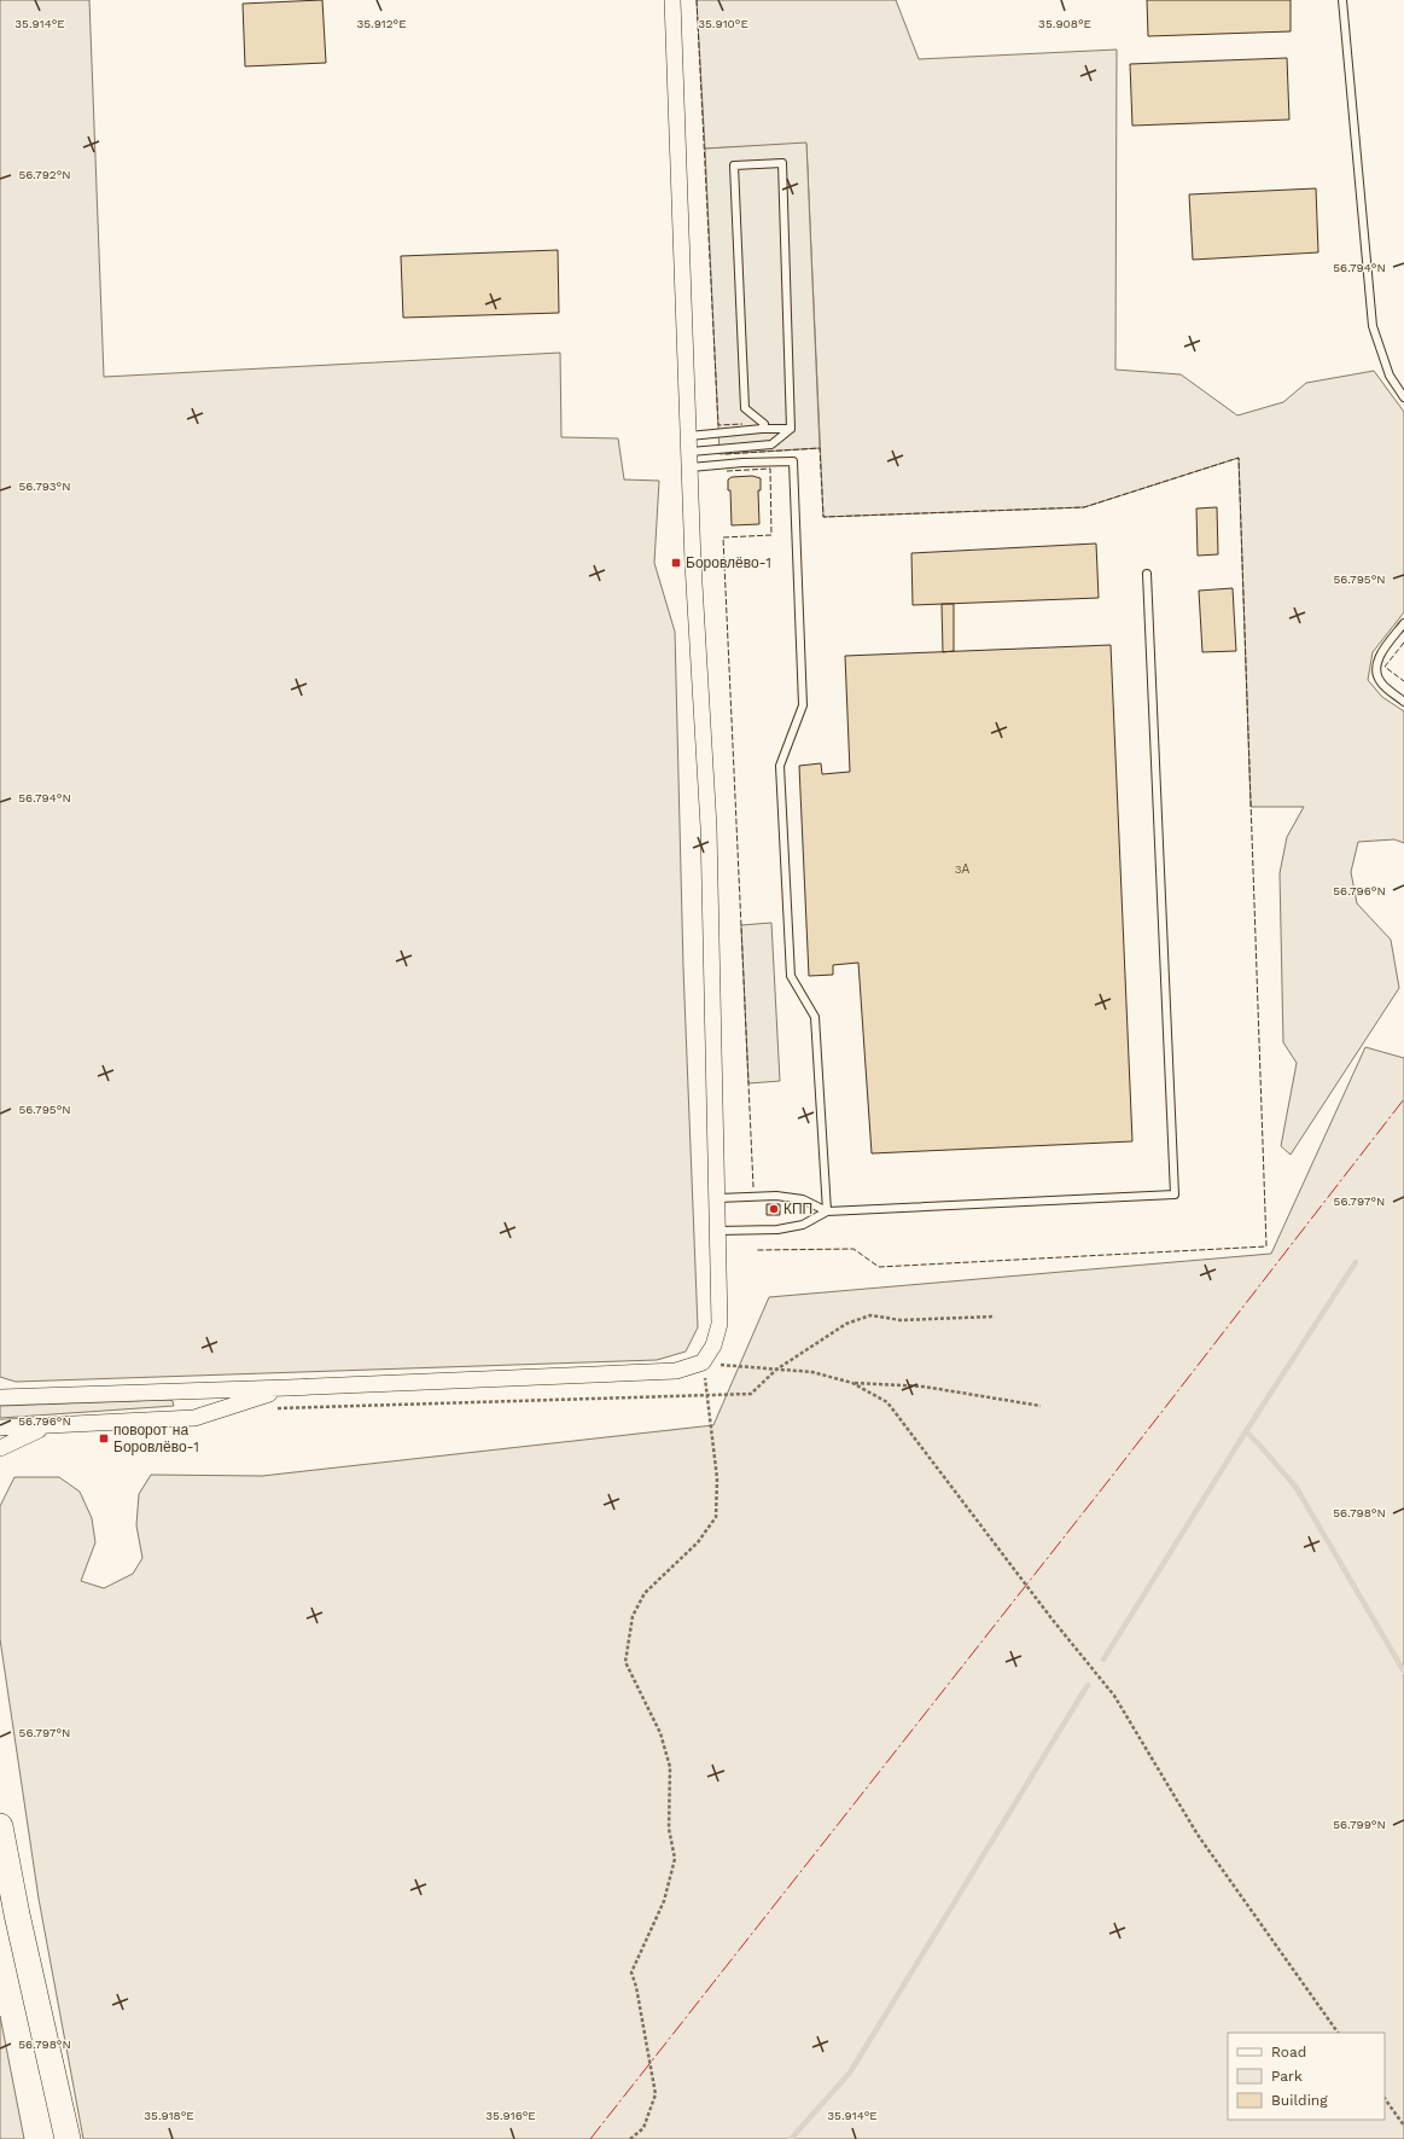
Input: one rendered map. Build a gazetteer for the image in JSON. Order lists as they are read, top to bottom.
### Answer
{
  "places": {
    "transit": ["Боровлёво-1", "поворот на Боровлёво-1"],
    "other": ["КПП"]
  },
  "house_numbers": ["3А"],
  "legend": ["Road", "Park", "Building"],
  "coordinates": [
    "35.914°E",
    "35.912°E",
    "35.910°E",
    "35.908°E",
    "56.792°N",
    "56.794°N",
    "56.793°N",
    "56.795°N",
    "56.796°N",
    "56.797°N",
    "56.798°N",
    "56.799°N",
    "35.918°E",
    "35.916°E"
  ]
}
